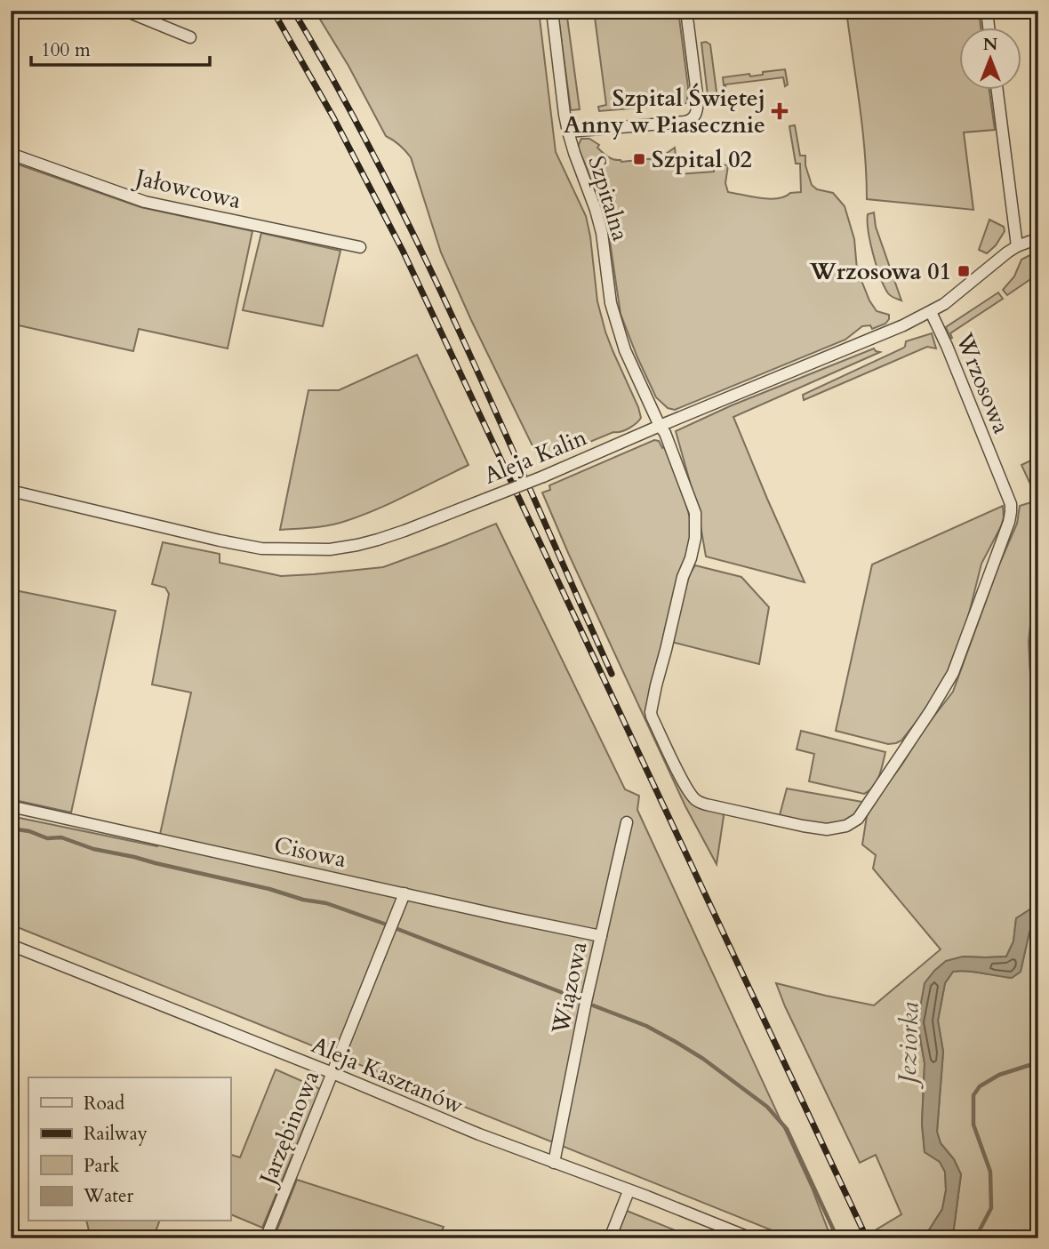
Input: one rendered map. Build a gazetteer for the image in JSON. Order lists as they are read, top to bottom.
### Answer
{
  "streets": {
    "street": [
      "Jałowcowa",
      "Szpitalna",
      "Wrzosowa",
      "Aleja Kalin",
      "Cisowa",
      "Wiązowa",
      "Aleja Kasztanów",
      "Jarzębinowa"
    ]
  },
  "crossings": [
    ["Szpitalna", "Wrzosowa"],
    ["Szpitalna", "Aleja Kalin"],
    ["Wrzosowa", "Aleja Kalin"],
    ["Cisowa", "Wiązowa"],
    ["Cisowa", "Jarzębinowa"],
    ["Wiązowa", "Aleja Kasztanów"],
    ["Aleja Kasztanów", "Jarzębinowa"]
  ],
  "water": ["Jeziorka"],
  "places": {
    "health": ["Szpital Świętej Anny w Piasecznie"],
    "transit": ["Szpital 02", "Wrzosowa 01"]
  },
  "legend": [
    "Road",
    "Railway",
    "Park",
    "Water"
  ],
  "scale_bar": "100 m",
  "north": "top"
}
